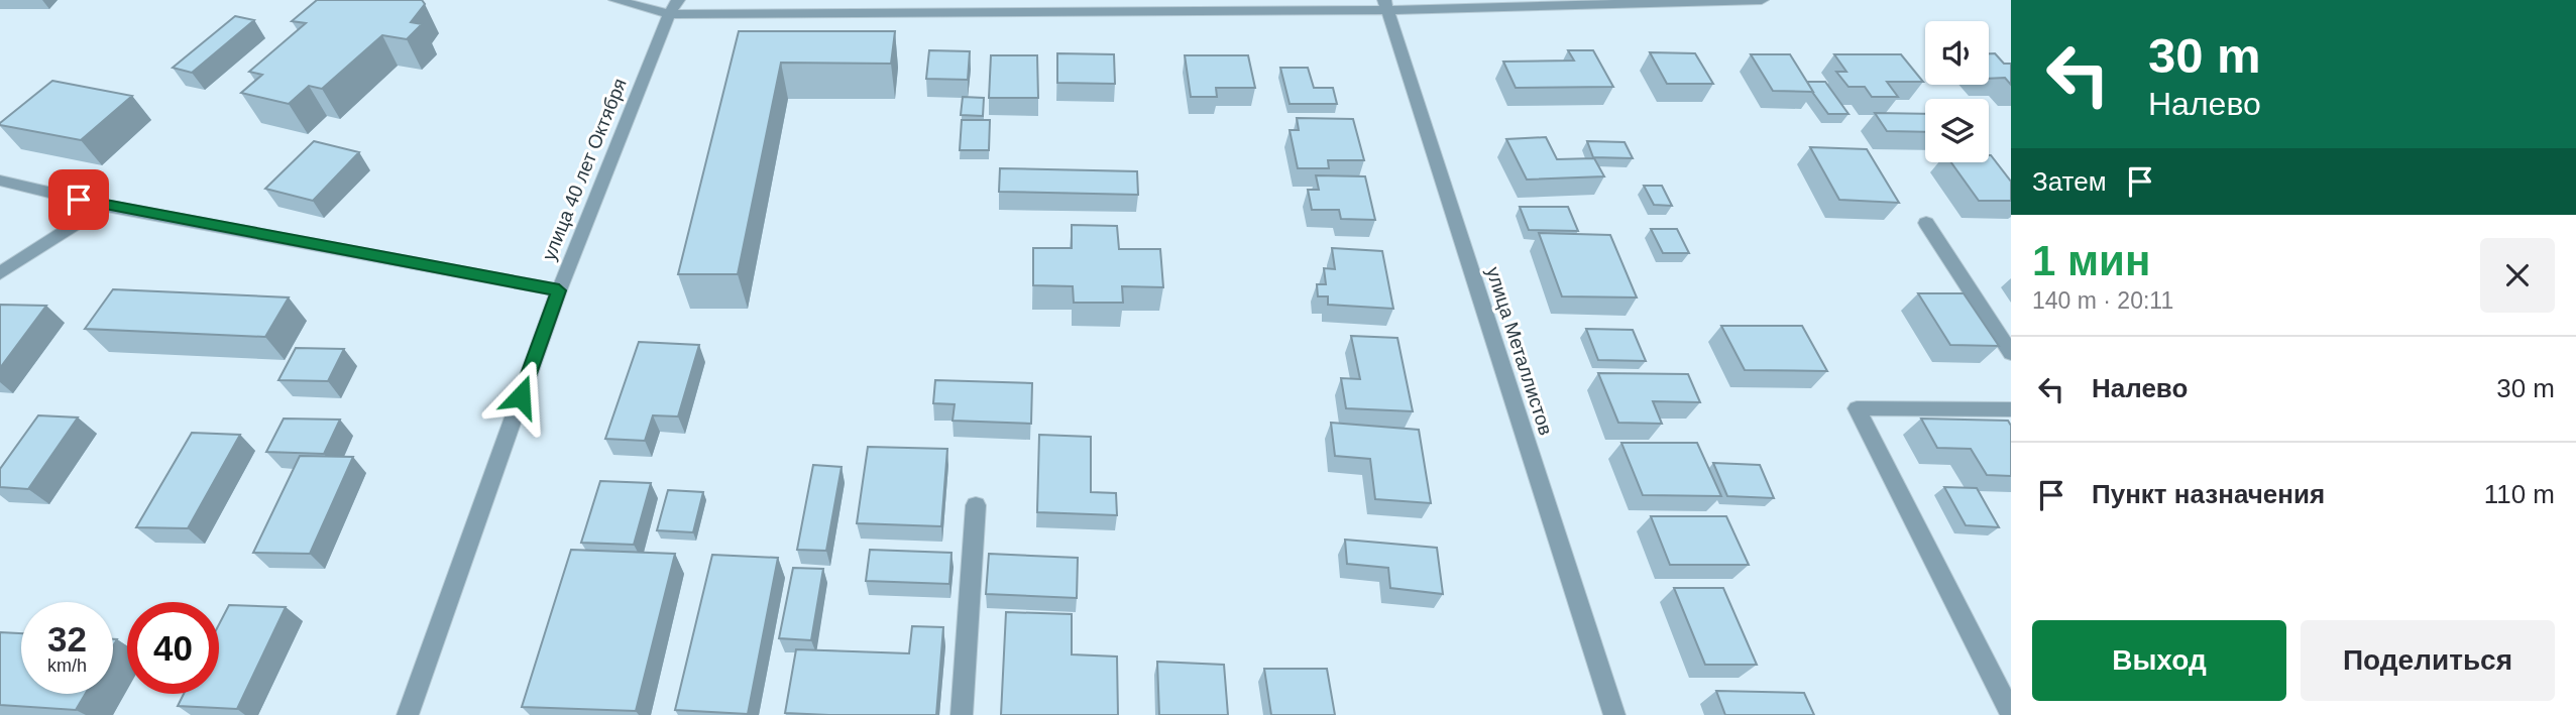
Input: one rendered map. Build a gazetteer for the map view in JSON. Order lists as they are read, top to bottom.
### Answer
{
  "streets": {
    "street": ["улица 40 лет Октября", "улица Металлистов"]
  },
  "page": {
    "turn": ["30 m", "Налево"],
    "then": "Затем",
    "heading": ["1 мин", "140 m · 20:11"],
    "list": [
      {
        "name": "Налево",
        "value": "30 m"
      },
      {
        "name": "Пункт назначения",
        "value": "110 m"
      }
    ],
    "speed": "32 km/h",
    "limit": "40",
    "buttons": ["Выход", "Поделиться"]
  }
}
